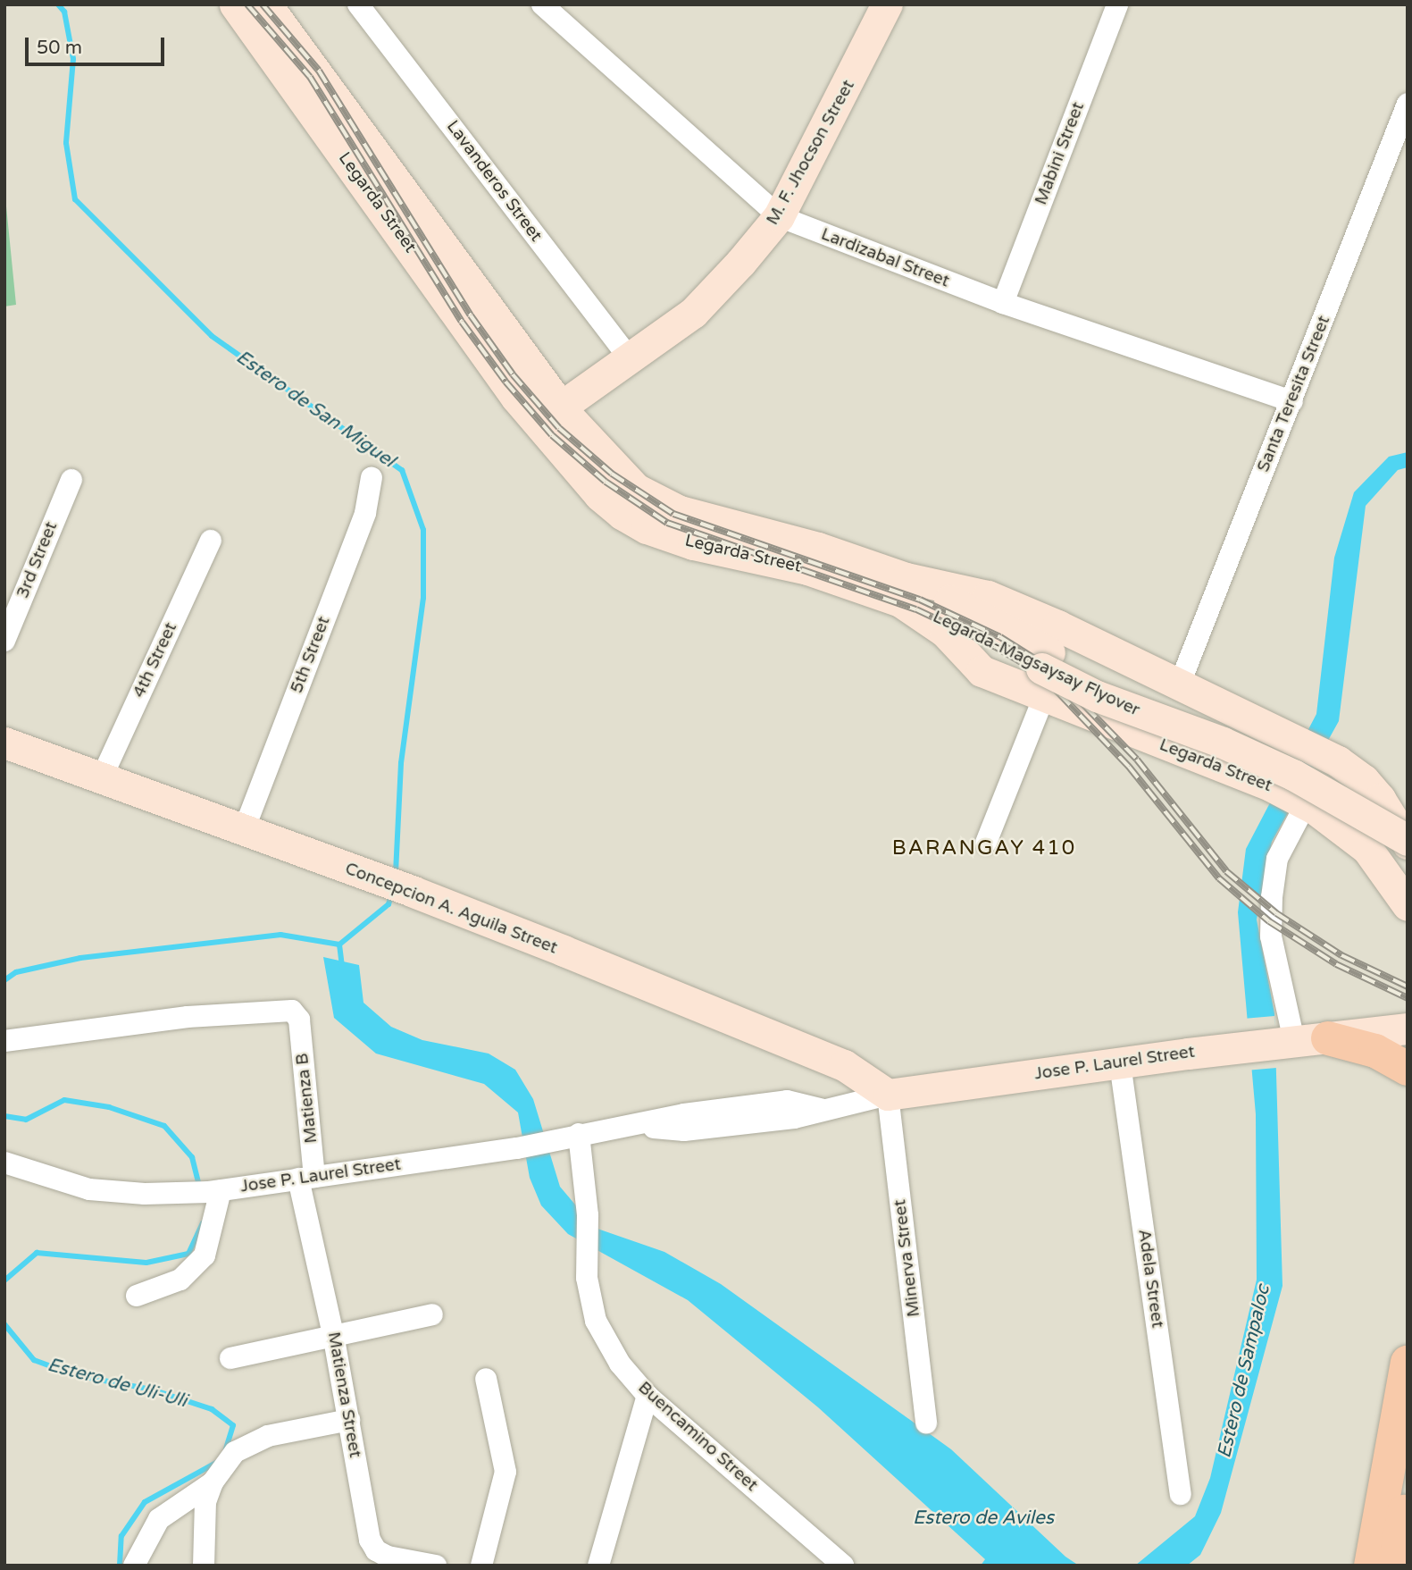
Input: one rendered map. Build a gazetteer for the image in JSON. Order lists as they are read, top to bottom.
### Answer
{
  "streets": {
    "main road": [
      "M. F. Jhocson Street",
      "Legarda Street",
      "Legarda-Magsaysay Flyover",
      "Concepcion A. Aguila Street",
      "Jose P. Laurel Street"
    ],
    "street": [
      "Mabini Street",
      "Lavanderos Street",
      "Lardizabal Street",
      "Santa Teresita Street",
      "3rd Street",
      "5th Street",
      "4th Street",
      "Matienza B",
      "Minerva Street",
      "Adela Street",
      "Matienza Street",
      "Buencamino Street"
    ]
  },
  "crossings": [
    ["M. F. Jhocson Street", "Lavanderos Street"],
    ["M. F. Jhocson Street", "Legarda Street"],
    ["M. F. Jhocson Street", "Lardizabal Street"],
    ["Mabini Street", "Lardizabal Street"],
    ["Legarda Street", "Santa Teresita Street"],
    ["Legarda Street", "Legarda-Magsaysay Flyover"],
    ["Lardizabal Street", "Santa Teresita Street"],
    ["5th Street", "Concepcion A. Aguila Street"],
    ["4th Street", "Concepcion A. Aguila Street"],
    ["Concepcion A. Aguila Street", "Jose P. Laurel Street"],
    ["Concepcion A. Aguila Street", "Minerva Street"],
    ["Jose P. Laurel Street", "Matienza B"],
    ["Jose P. Laurel Street", "Minerva Street"],
    ["Jose P. Laurel Street", "Adela Street"],
    ["Jose P. Laurel Street", "Matienza Street"],
    ["Jose P. Laurel Street", "Buencamino Street"],
    ["Matienza B", "Matienza Street"]
  ],
  "districts": ["BARANGAY 410"],
  "water": [
    "Estero de San Miguel",
    "Estero de Sampaloc",
    "Estero de Uli-Uli",
    "Estero de Aviles"
  ],
  "scale_bar": "50 m"
}
